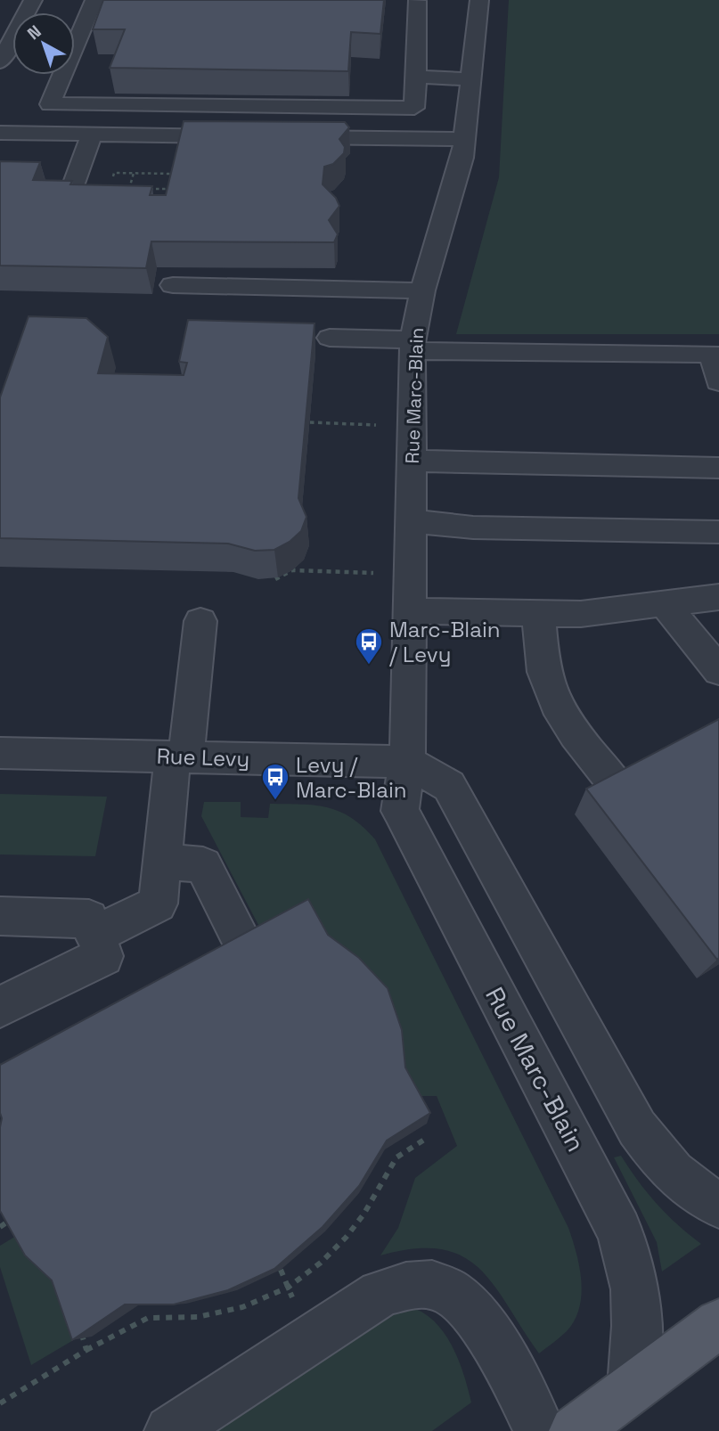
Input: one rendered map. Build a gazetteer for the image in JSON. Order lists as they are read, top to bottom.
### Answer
{
  "streets": {
    "street": ["Rue Marc-Blain", "Rue Levy"]
  },
  "crossings": [
    ["Rue Marc-Blain", "Rue Levy"]
  ],
  "places": {
    "bus stop": ["Marc-Blain / Levy", "Levy / Marc-Blain"]
  },
  "north": "top left"
}
